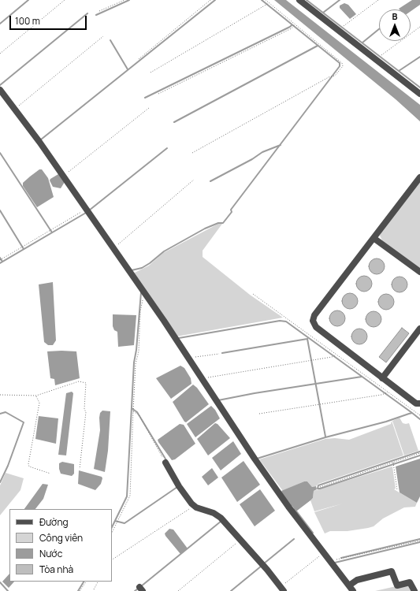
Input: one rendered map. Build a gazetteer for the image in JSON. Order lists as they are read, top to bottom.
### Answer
{
  "legend": [
    "Đường",
    "Công viên",
    "Nước",
    "Tòa nhà"
  ],
  "scale_bar": "100 m",
  "north": "top"
}
